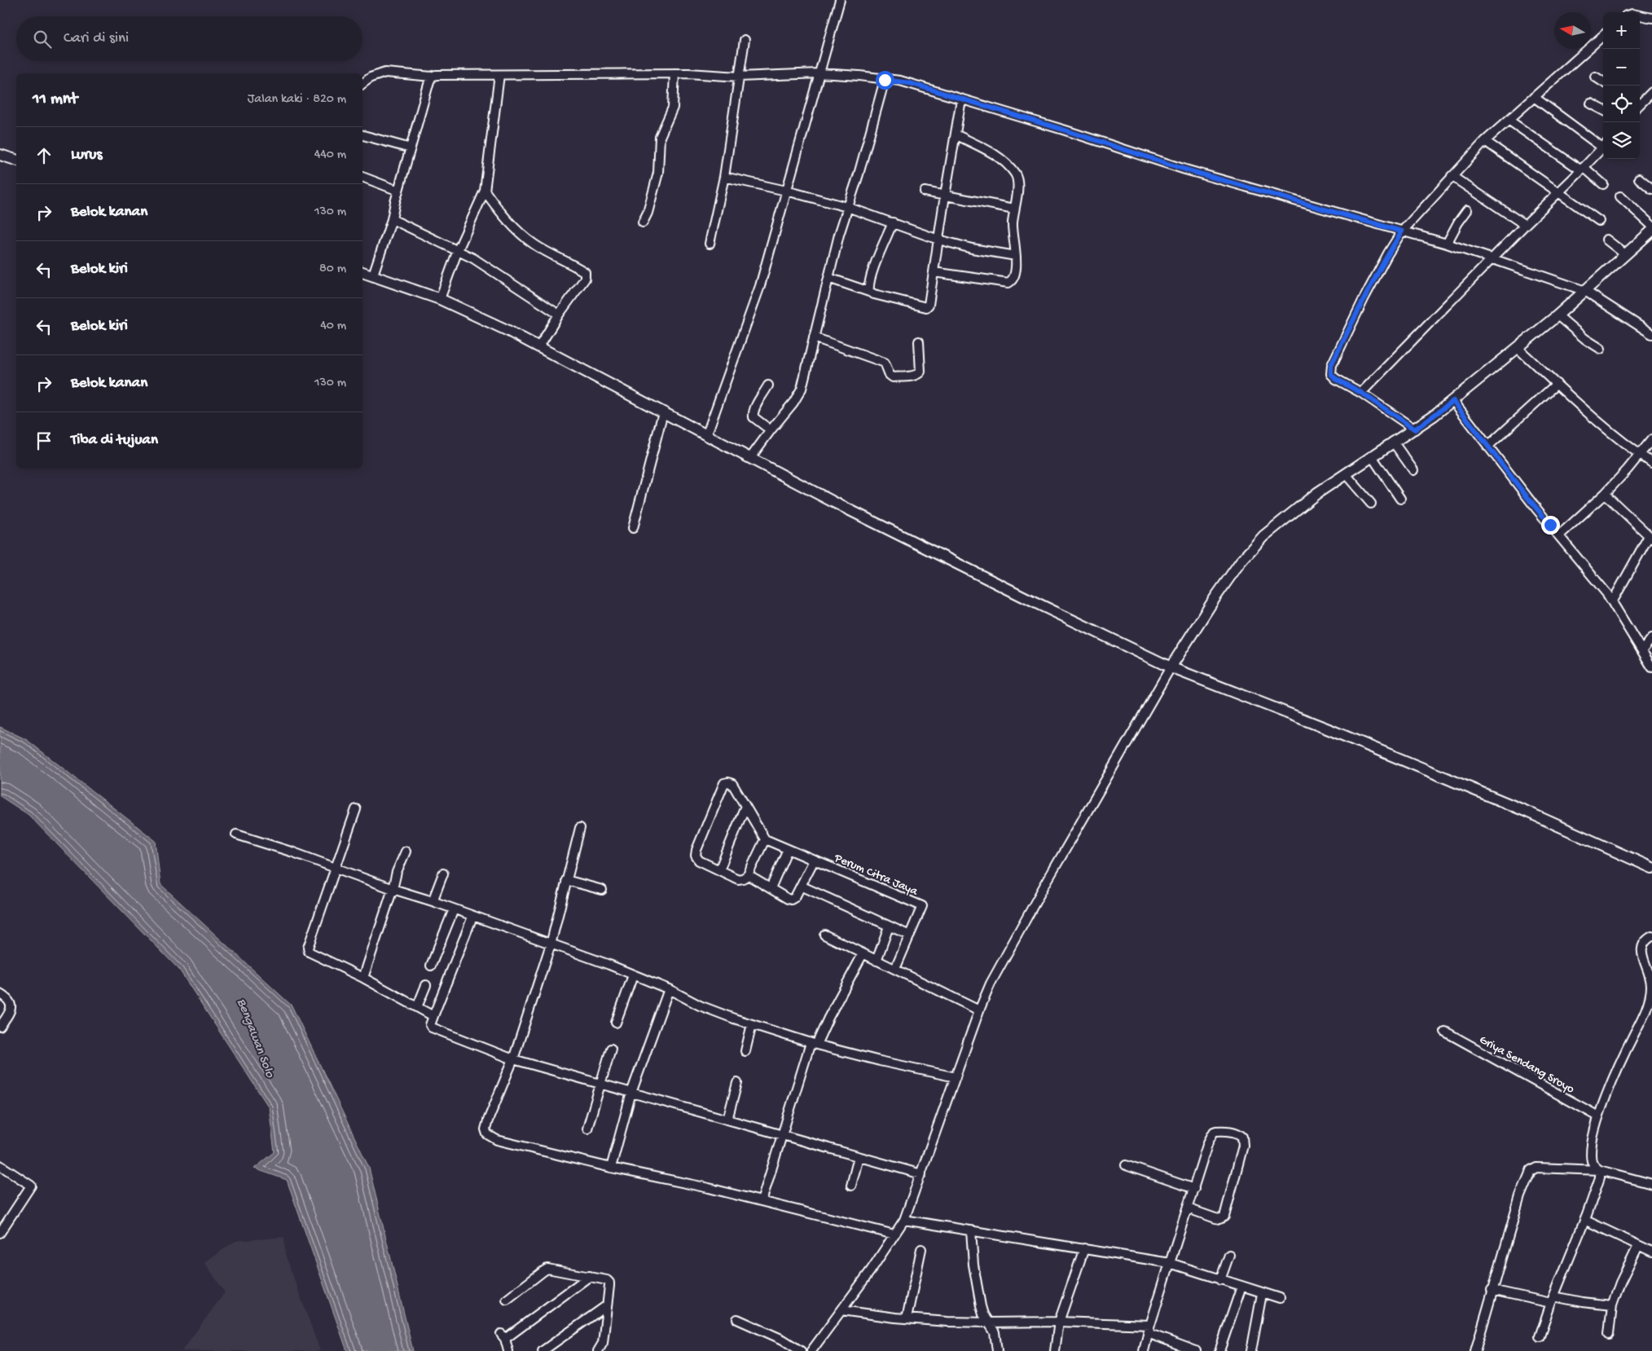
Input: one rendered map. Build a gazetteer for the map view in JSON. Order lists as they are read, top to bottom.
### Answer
{
  "streets": {
    "street": ["Perum Citra Jaya", "Griya Sendang Sroyo"]
  },
  "water": ["Bengawan Solo"],
  "north": "left",
  "page": {
    "map_buttons": ["+", "−"],
    "search": "Cari di sini",
    "heading": ["11 mnt", "Jalan kaki · 820 m"],
    "list": [
      ["Lurus", "440 m"],
      ["Belok kanan", "130 m"],
      ["Belok kiri", "80 m"],
      ["Belok kiri", "40 m"],
      ["Belok kanan", "130 m"],
      "Tiba di tujuan"
    ]
  }
}
